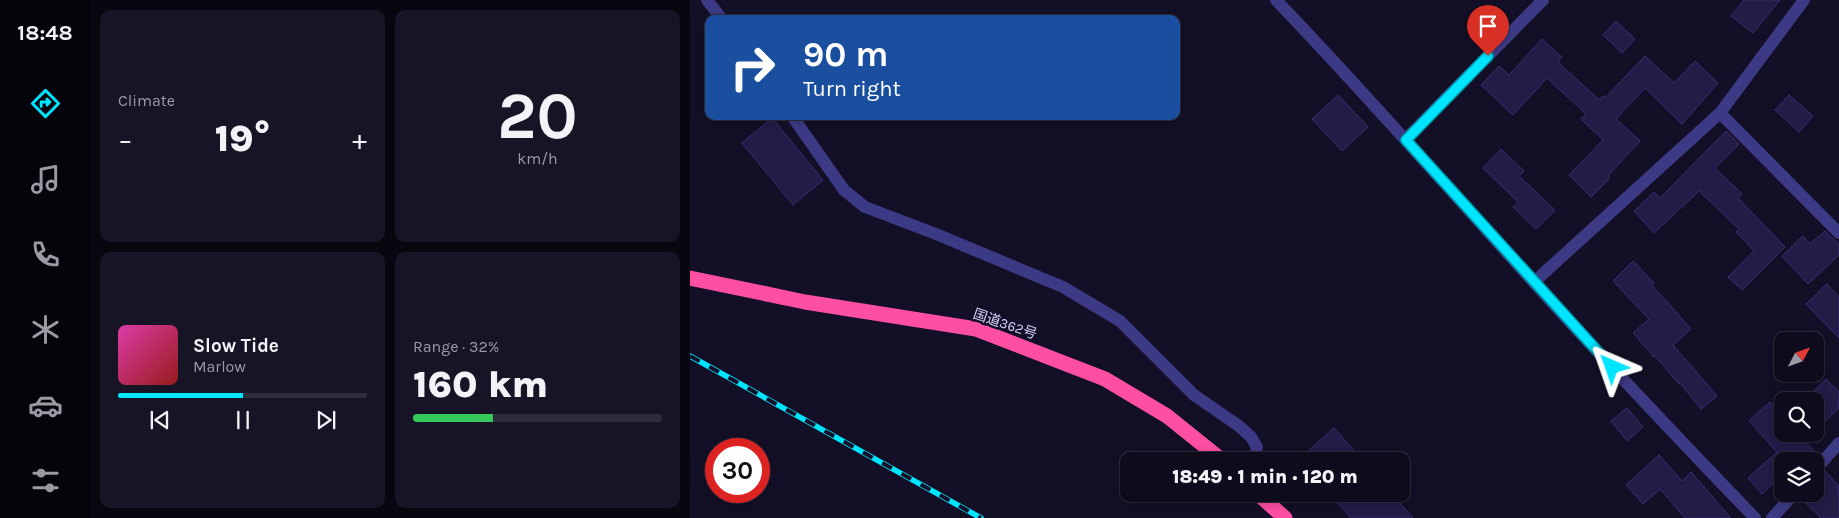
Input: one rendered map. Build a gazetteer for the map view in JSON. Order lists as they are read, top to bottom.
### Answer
{
  "streets": {
    "highway": ["国道362号"]
  },
  "north": "top right",
  "page": {
    "tabs": "18:48",
    "tile": [
      "Climate",
      ["20", "km/h"],
      ["Range · 32%", "160 km"]
    ],
    "turn": ["90 m", "Turn right"],
    "heat": ["−", "19°", "+"],
    "song": ["Slow Tide", "Marlow"],
    "limit": "30",
    "trip": "18:49 · 1 min · 120 m"
  }
}
